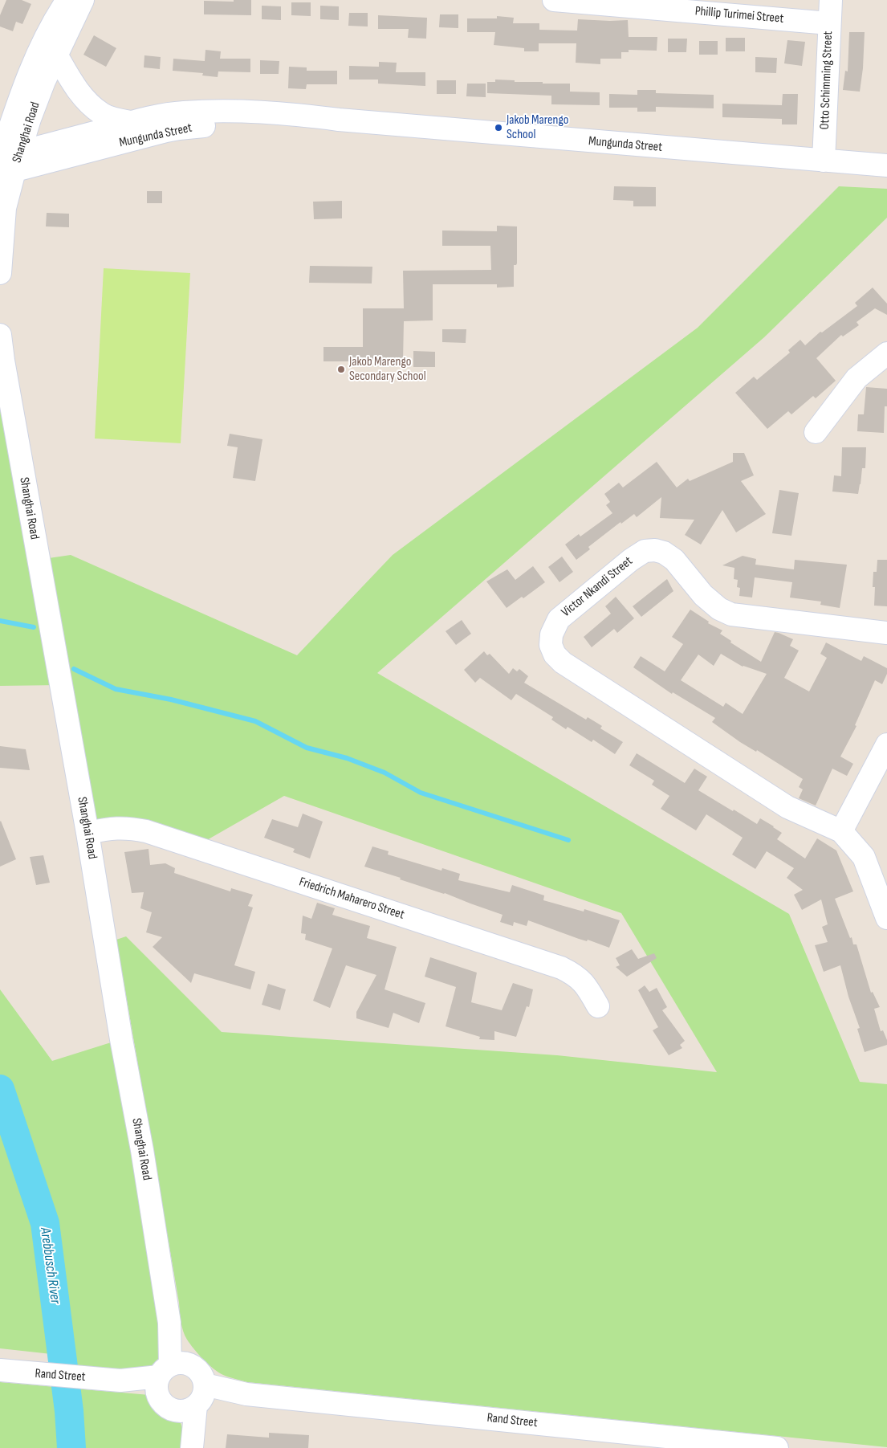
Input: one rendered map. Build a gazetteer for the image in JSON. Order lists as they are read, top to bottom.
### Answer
{
  "streets": {
    "street": [
      "Phillip Turimei Street",
      "Otto Schimming Street",
      "Shanghai Road",
      "Mungunda Street",
      "Victor Nkandi Street",
      "Friedrich Maharero Street",
      "Rand Street"
    ]
  },
  "crossings": [
    ["Phillip Turimei Street", "Otto Schimming Street"],
    ["Otto Schimming Street", "Mungunda Street"],
    ["Shanghai Road", "Mungunda Street"],
    ["Shanghai Road", "Friedrich Maharero Street"],
    ["Shanghai Road", "Rand Street"]
  ],
  "water": ["Arebbusch River"],
  "places": ["Jakob Marengo School", "Jakob Marengo Secondary School"]
}
